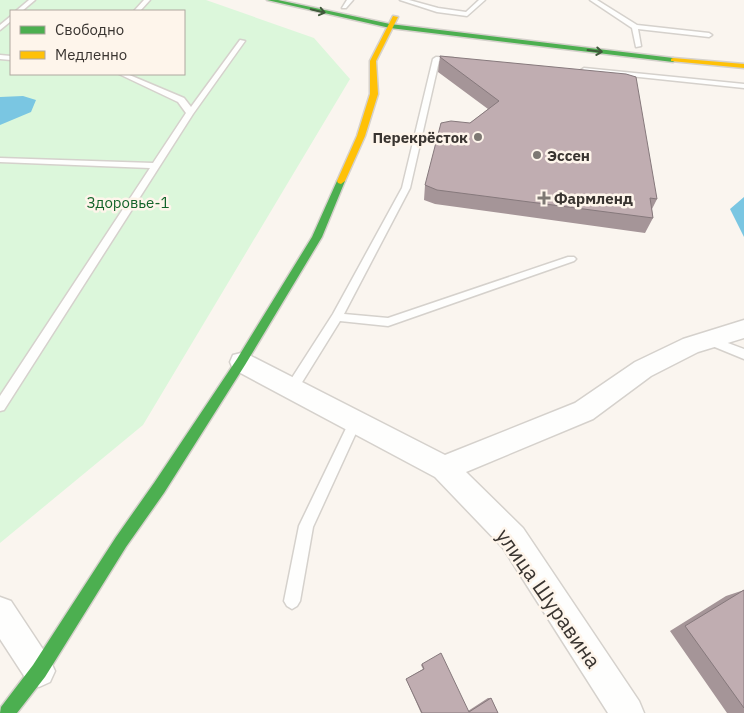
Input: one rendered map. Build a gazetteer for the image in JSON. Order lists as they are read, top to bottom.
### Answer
{
  "streets": {
    "street": ["улица Шуравина"]
  },
  "parks": ["Здоровье-1"],
  "places": {
    "other": ["Перекрёсток", "Эссен"],
    "health": ["Фармленд"]
  },
  "legend": ["Свободно", "Медленно"]
}
